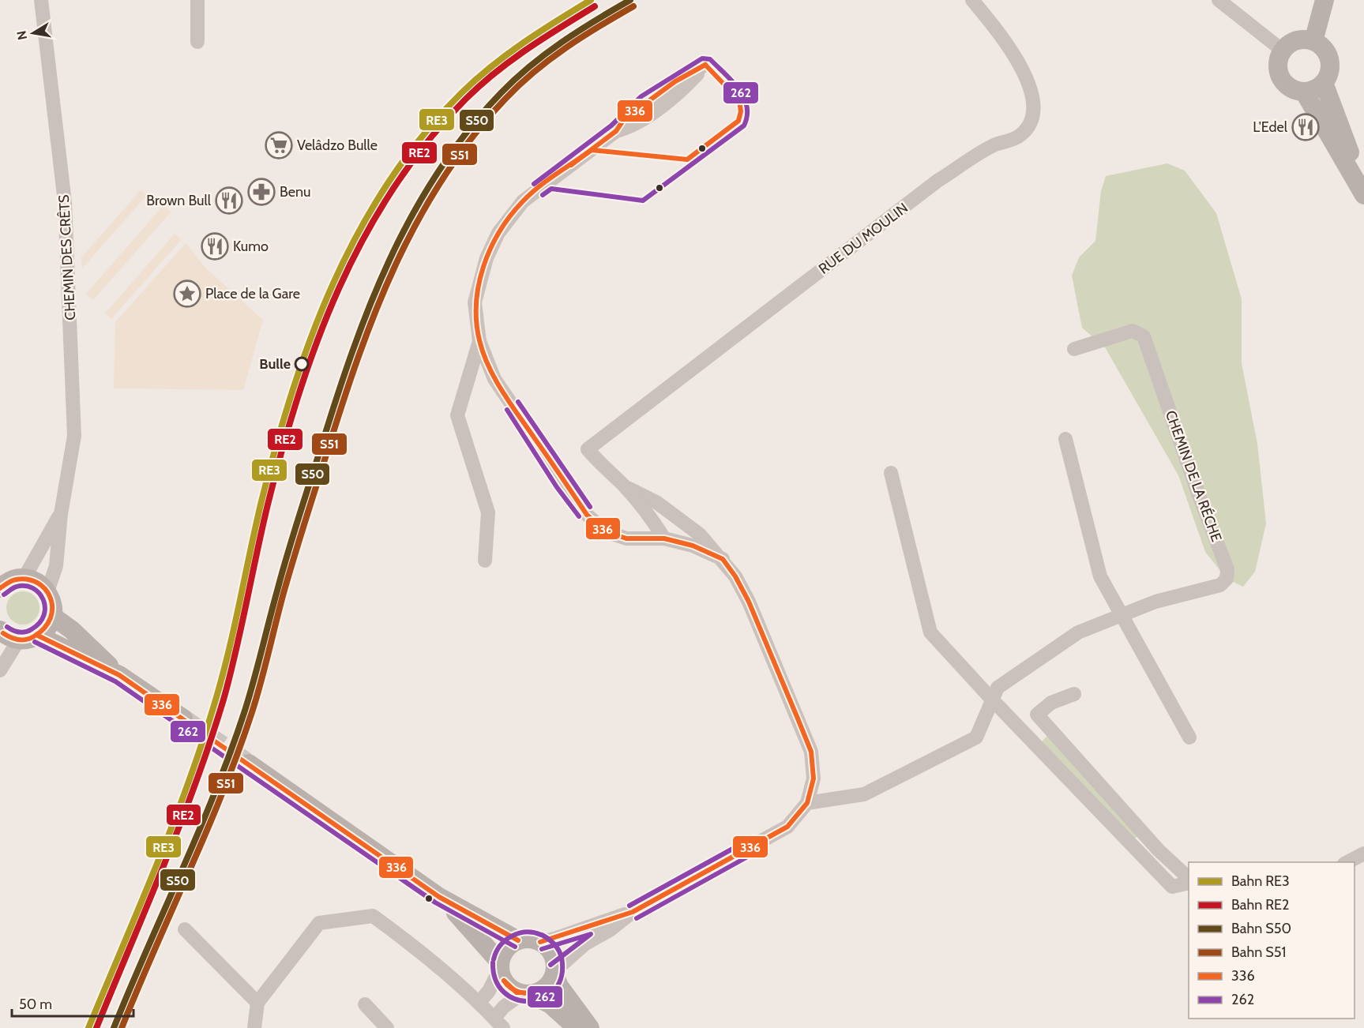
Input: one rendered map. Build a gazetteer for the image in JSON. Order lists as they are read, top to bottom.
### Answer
{
  "streets": {
    "street": ["RUE DU MOULIN", "CHEMIN DES CRÊTS", "CHEMIN DE LA RÉCHE"]
  },
  "places": {
    "restaurant": ["L'Edel", "Brown Bull", "Kumo"],
    "supermarket": ["Velâdzo Bulle"],
    "pharmacy": ["Benu"],
    "place": ["Place de la Gare"],
    "other": ["Bulle"]
  },
  "lines": [
    "rail line RE3",
    "rail line S50",
    "rail line RE2",
    "rail line S51",
    "transit line 262",
    "transit line 336"
  ],
  "legend": [
    "Bahn RE3",
    "Bahn RE2",
    "Bahn S50",
    "Bahn S51",
    "336",
    "262"
  ],
  "scale_bar": "50 m",
  "north": "left"
}
